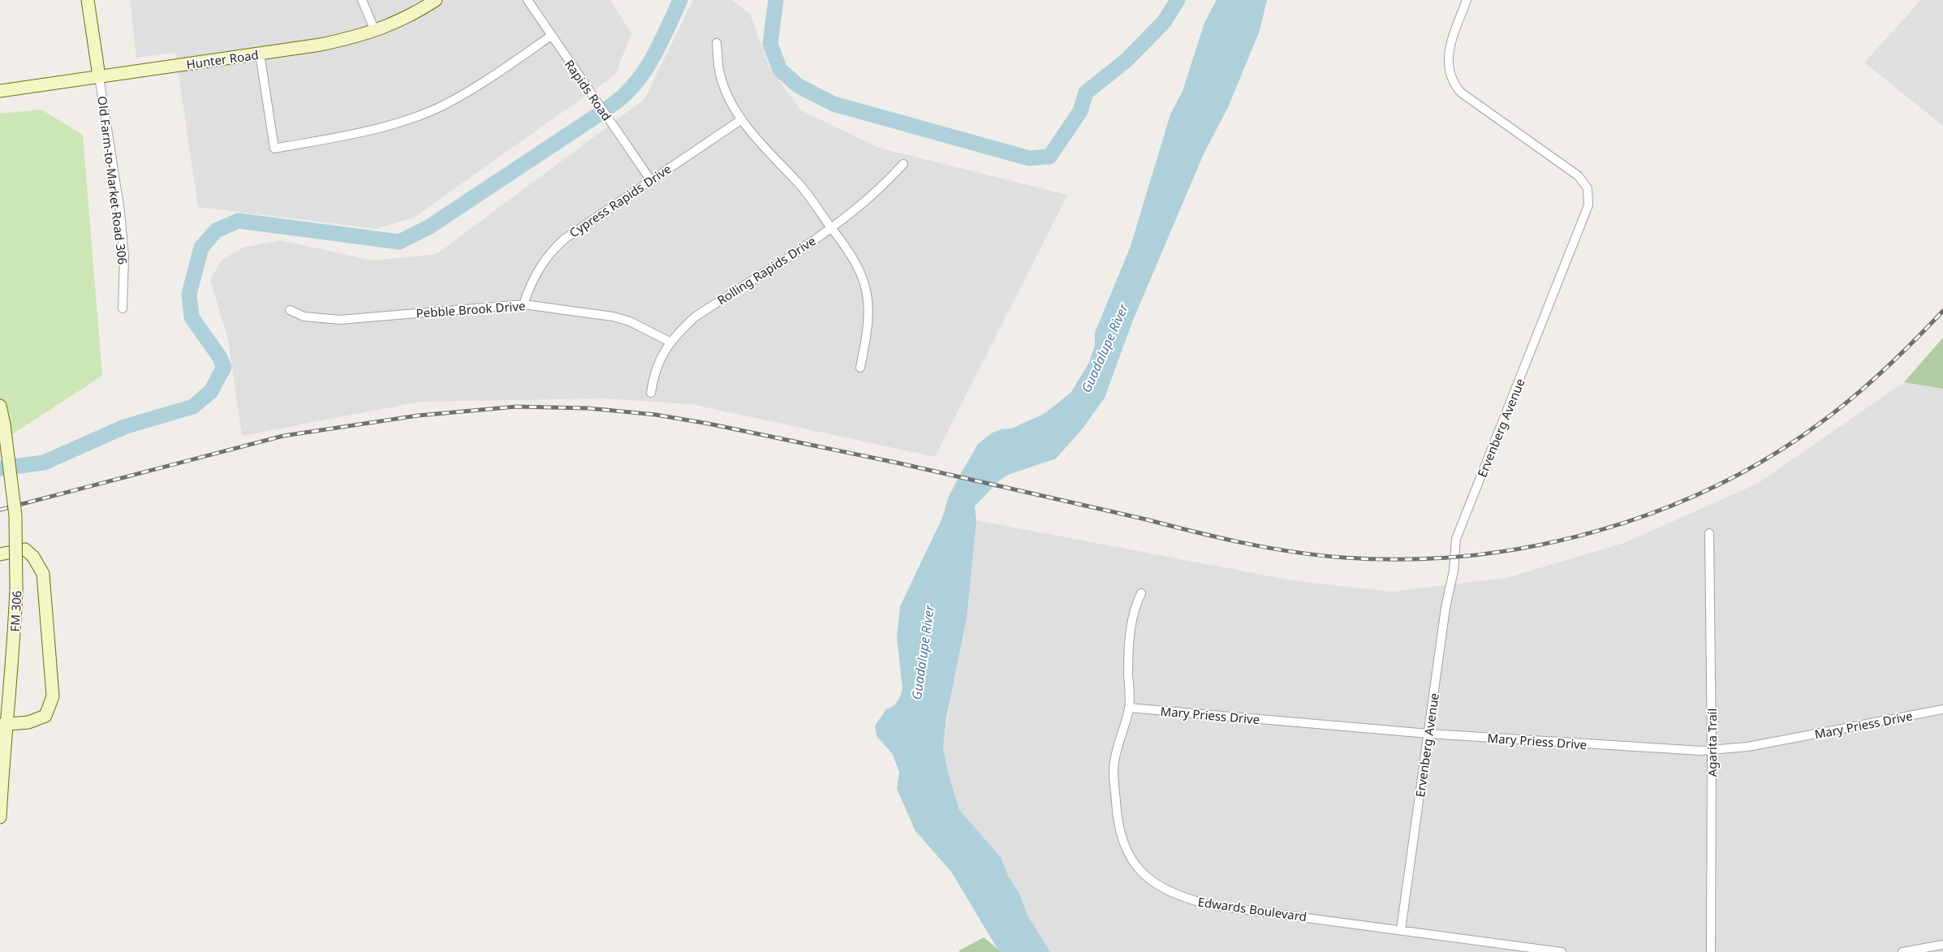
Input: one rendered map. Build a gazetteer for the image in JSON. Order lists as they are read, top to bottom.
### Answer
{
  "streets": {
    "main road": ["Hunter Road", "FM 306"],
    "street": [
      "Rapids Road",
      "Old Farm-to-Market Road 306",
      "Cypress Rapids Drive",
      "Rolling Rapids Drive",
      "Pebble Brook Drive",
      "Ervenberg Avenue",
      "Mary Priess Drive",
      "Agarita Trail",
      "Edwards Boulevard"
    ]
  },
  "crossings": [
    ["Hunter Road", "Old Farm-to-Market Road 306"],
    ["Rapids Road", "Cypress Rapids Drive"],
    ["Cypress Rapids Drive", "Pebble Brook Drive"],
    ["Rolling Rapids Drive", "Pebble Brook Drive"],
    ["Ervenberg Avenue", "Mary Priess Drive"],
    ["Ervenberg Avenue", "Edwards Boulevard"],
    ["Mary Priess Drive", "Agarita Trail"],
    ["Mary Priess Drive", "Edwards Boulevard"]
  ],
  "water": ["Guadalupe River"]
}
